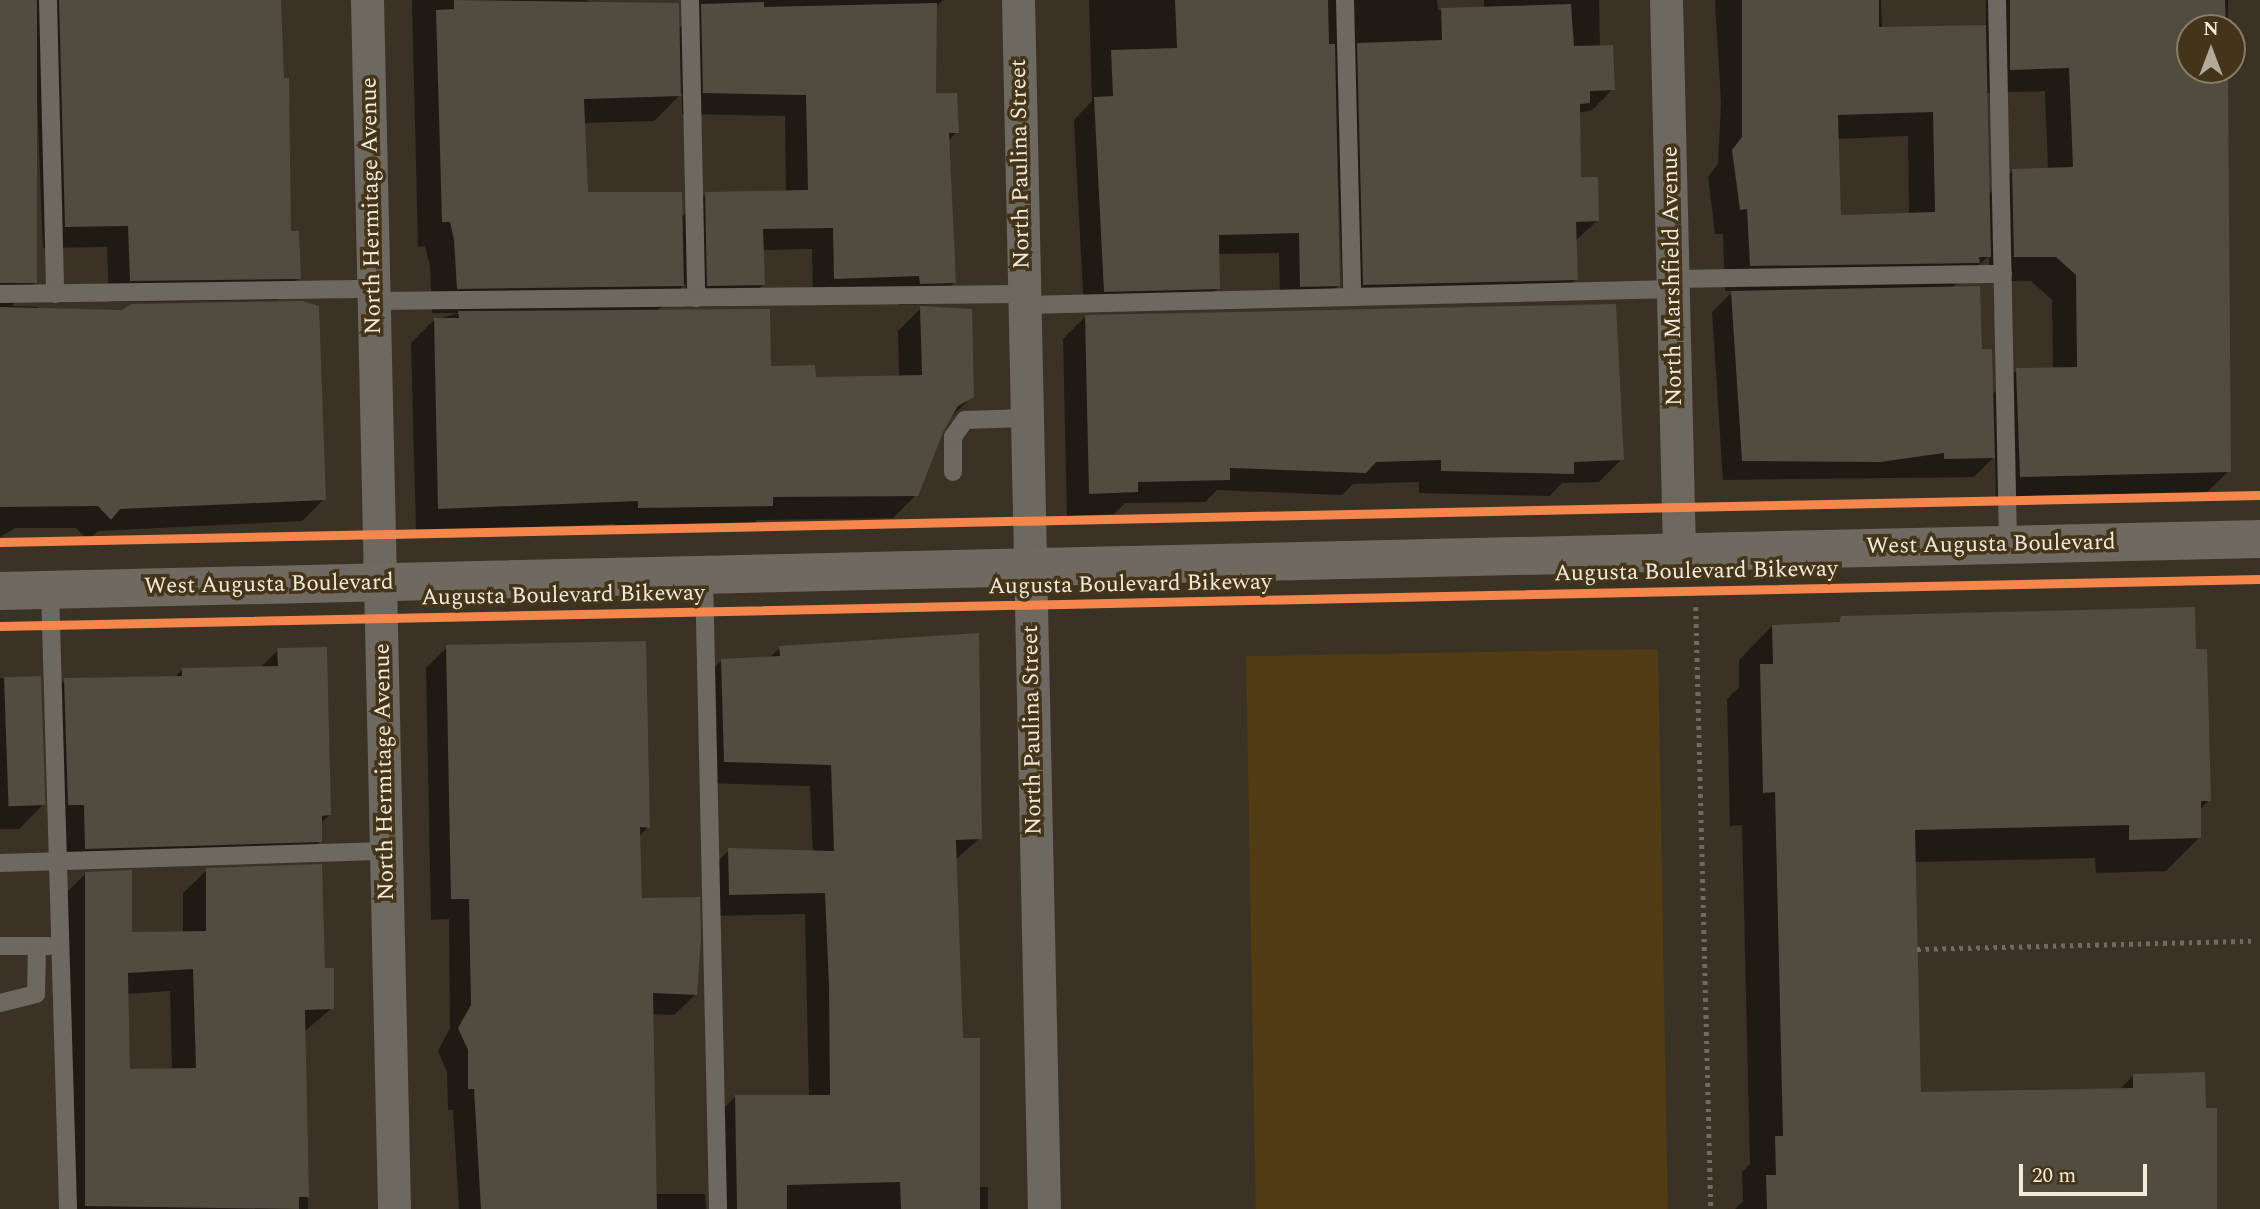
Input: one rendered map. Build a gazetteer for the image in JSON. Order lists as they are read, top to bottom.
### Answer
{
  "streets": {
    "street": [
      "North Paulina Street",
      "North Hermitage Avenue",
      "North Marshfield Avenue",
      "West Augusta Boulevard"
    ],
    "cycle path": ["Augusta Boulevard Bikeway"]
  },
  "crossings": [
    ["North Paulina Street", "West Augusta Boulevard"],
    ["North Hermitage Avenue", "West Augusta Boulevard"],
    ["North Marshfield Avenue", "West Augusta Boulevard"]
  ],
  "scale_bar": "20 m",
  "north": "top"
}
